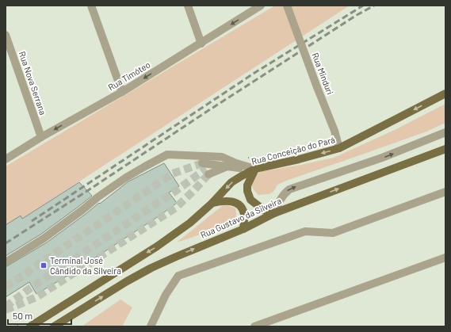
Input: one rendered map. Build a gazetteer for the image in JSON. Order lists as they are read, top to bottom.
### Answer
{
  "streets": {
    "main road": ["Rua Conceição do Pará", "Rua Gustavo da Silveira"],
    "street": ["Rua Minduri", "Rua Timóteo", "Rua Nova Serrana"]
  },
  "crossings": [
    ["Rua Minduri", "Rua Conceição do Pará"],
    ["Rua Timóteo", "Rua Nova Serrana"]
  ],
  "one_way": ["Rua Timóteo", "Rua Conceição do Pará", "Rua Gustavo da Silveira"],
  "places": {
    "transit": ["Terminal José Cândido da Silveira"]
  },
  "scale_bar": "50 m"
}
